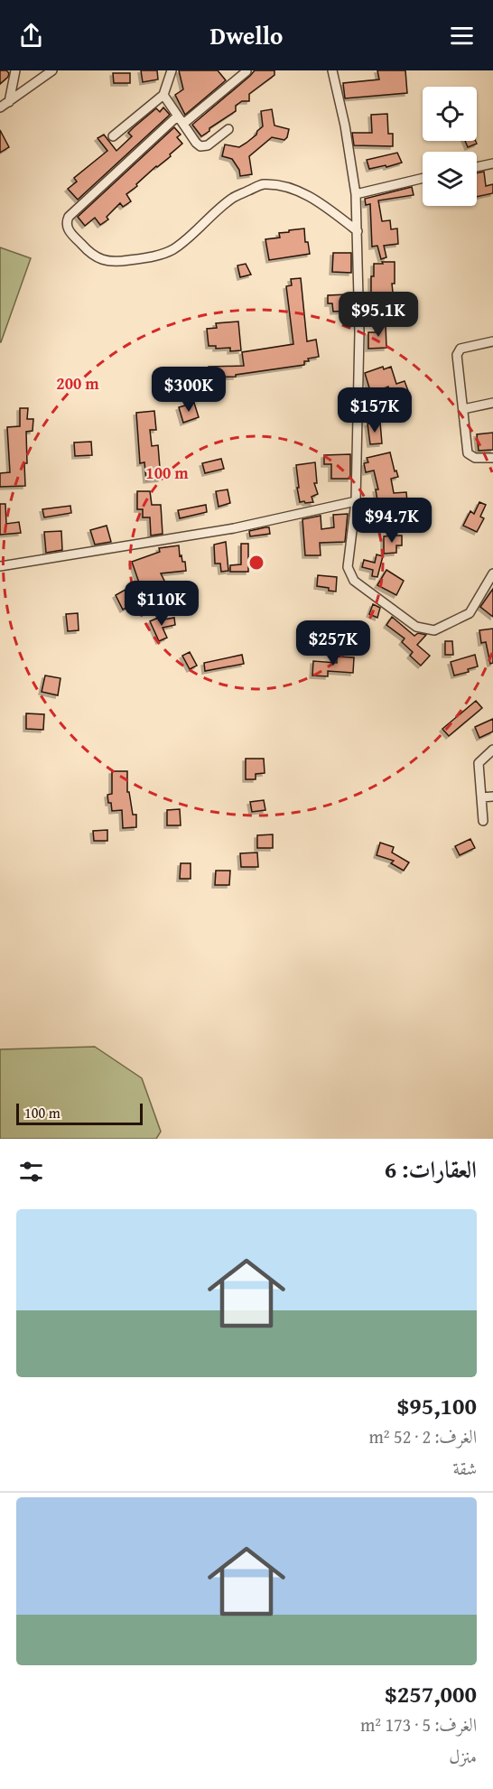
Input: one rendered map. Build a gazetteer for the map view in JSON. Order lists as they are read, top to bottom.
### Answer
{
  "scale_bar": "100 m",
  "page": {
    "header": "Dwello",
    "price": [
      "$95.1K",
      "$300K",
      "$157K",
      "$94.7K",
      "$110K",
      "$257K"
    ],
    "scale": "100 m",
    "heading": "العقارات: 6",
    "list": [
      {
        "name": "$95,100",
        "note": "الغرف: 2 · 52 m² · شقة"
      },
      {
        "name": "$257,000",
        "note": "الغرف: 5 · 173 m² · منزل"
      }
    ]
  },
  "rings": ["200 m", "100 m"]
}
